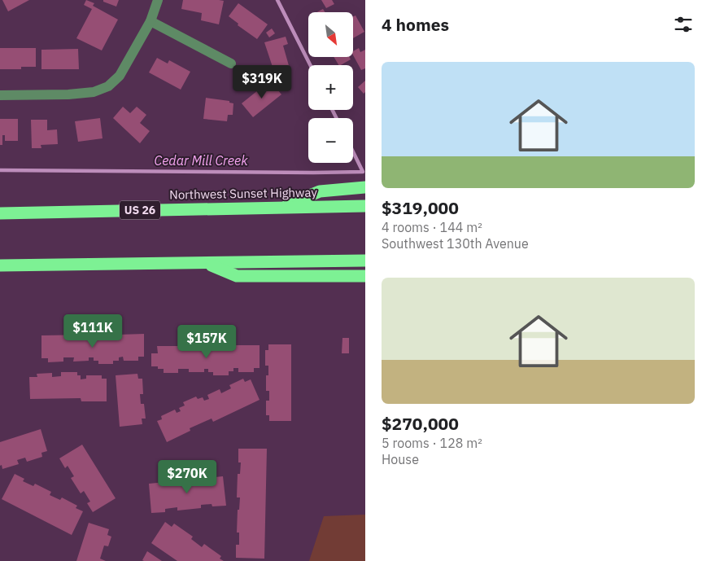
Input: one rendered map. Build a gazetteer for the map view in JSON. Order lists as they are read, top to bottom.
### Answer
{
  "streets": {
    "highway": ["Northwest Sunset Highway", "US 26"]
  },
  "water": ["Cedar Mill Creek"],
  "north": "bottom right",
  "page": {
    "heading": "4 homes",
    "map_buttons": ["+", "−"],
    "list": [
      {
        "name": "$319,000",
        "note": "4 rooms · 144 m² · Southwest 130th Avenue"
      },
      {
        "name": "$270,000",
        "note": "5 rooms · 128 m² · House"
      }
    ],
    "price": [
      "$319K",
      "$111K",
      "$157K",
      "$270K"
    ]
  }
}
